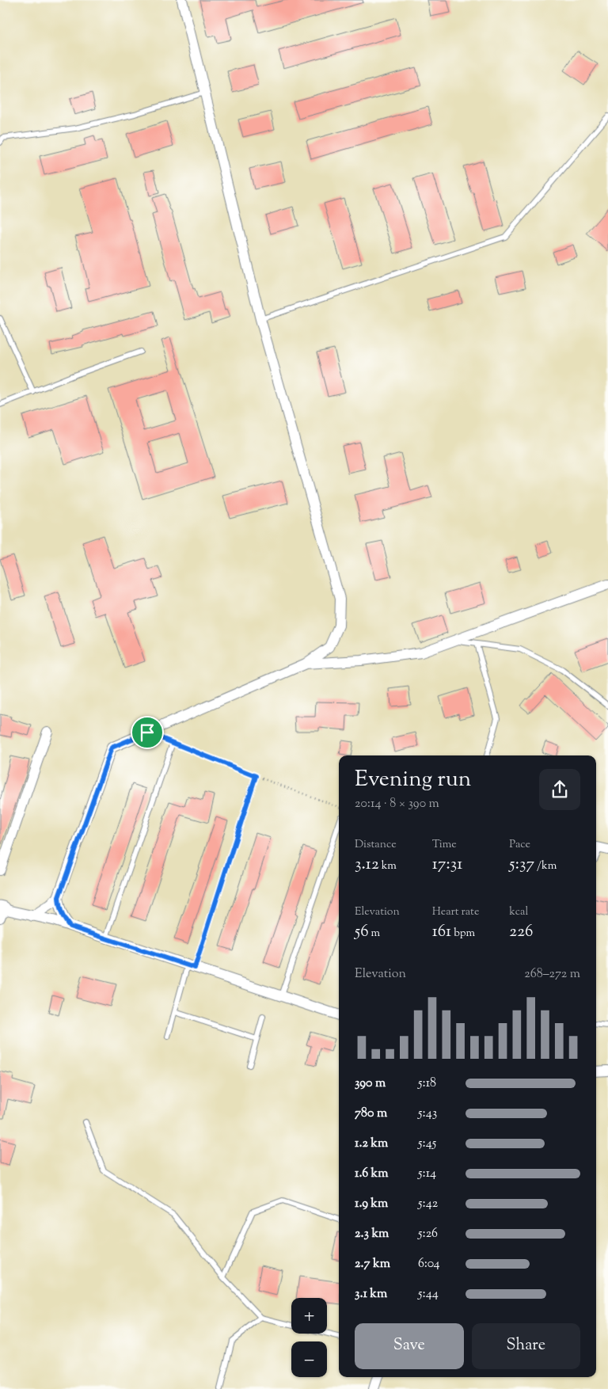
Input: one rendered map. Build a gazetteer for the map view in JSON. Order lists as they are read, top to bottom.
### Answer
{
  "page": {
    "heading": ["Evening run", "20:14 · 8 × 390 m"],
    "stats": [
      ["Distance", "3.12 km"],
      ["Time", "17:31"],
      ["Pace", "5:37 /km"],
      ["Elevation", "56 m"],
      ["Heart rate", "161 bpm"],
      ["kcal", "226"]
    ],
    "chart": ["Elevation", "268–272 m"],
    "list": [
      {
        "name": "390 m",
        "note": "5:18"
      },
      {
        "name": "780 m",
        "note": "5:43"
      },
      {
        "name": "1.2 km",
        "note": "5:45"
      },
      {
        "name": "1.6 km",
        "note": "5:14"
      },
      {
        "name": "1.9 km",
        "note": "5:42"
      },
      {
        "name": "2.3 km",
        "note": "5:26"
      },
      {
        "name": "2.7 km",
        "note": "6:04"
      },
      {
        "name": "3.1 km",
        "note": "5:44"
      }
    ],
    "map_buttons": ["+", "−"],
    "buttons": ["Save", "Share"]
  }
}
